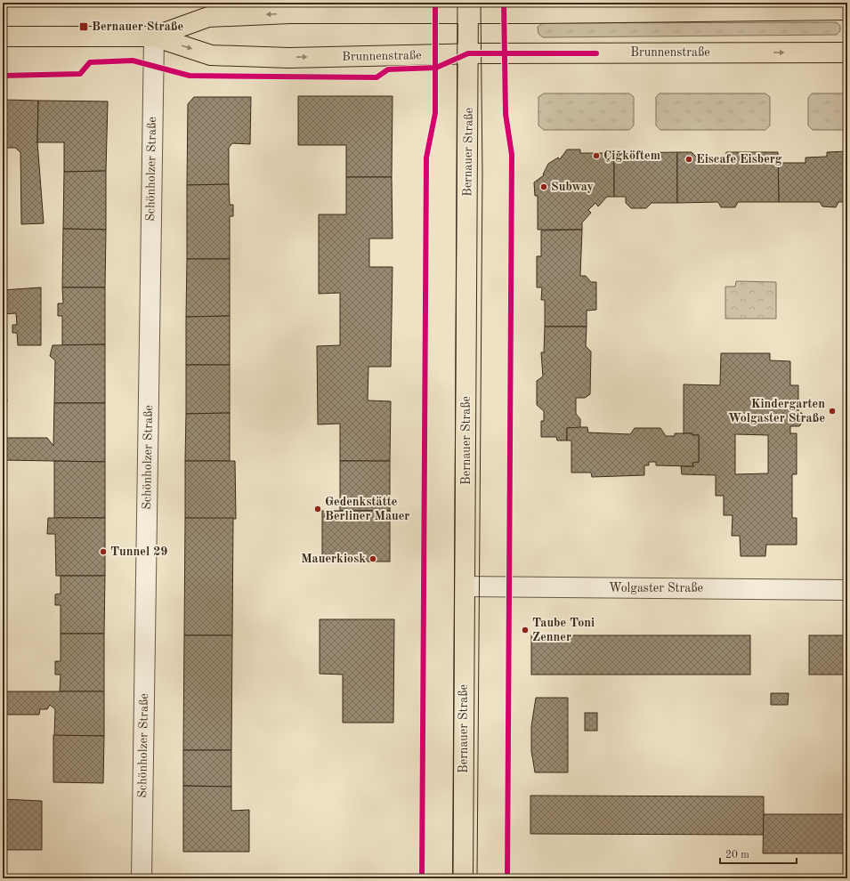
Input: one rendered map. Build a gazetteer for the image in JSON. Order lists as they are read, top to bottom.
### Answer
{
  "streets": {
    "main road": ["Brunnenstraße", "Bernauer Straße"],
    "street": ["Schönholzer Straße", "Wolgaster Straße"]
  },
  "crossings": [
    ["Brunnenstraße", "Bernauer Straße"],
    ["Brunnenstraße", "Schönholzer Straße"],
    ["Bernauer Straße", "Wolgaster Straße"]
  ],
  "places": {
    "transit": ["Bernauer Straße"],
    "other": [
      "Çiğköftem",
      "Eiscafe Eisberg",
      "Subway",
      "Kindergarten Wolgaster Straße",
      "Gedenkstätte Berliner Mauer",
      "Tunnel 29",
      "Mauerkiosk",
      "Taube Toni Zenner"
    ]
  },
  "scale_bar": "20 m"
}
